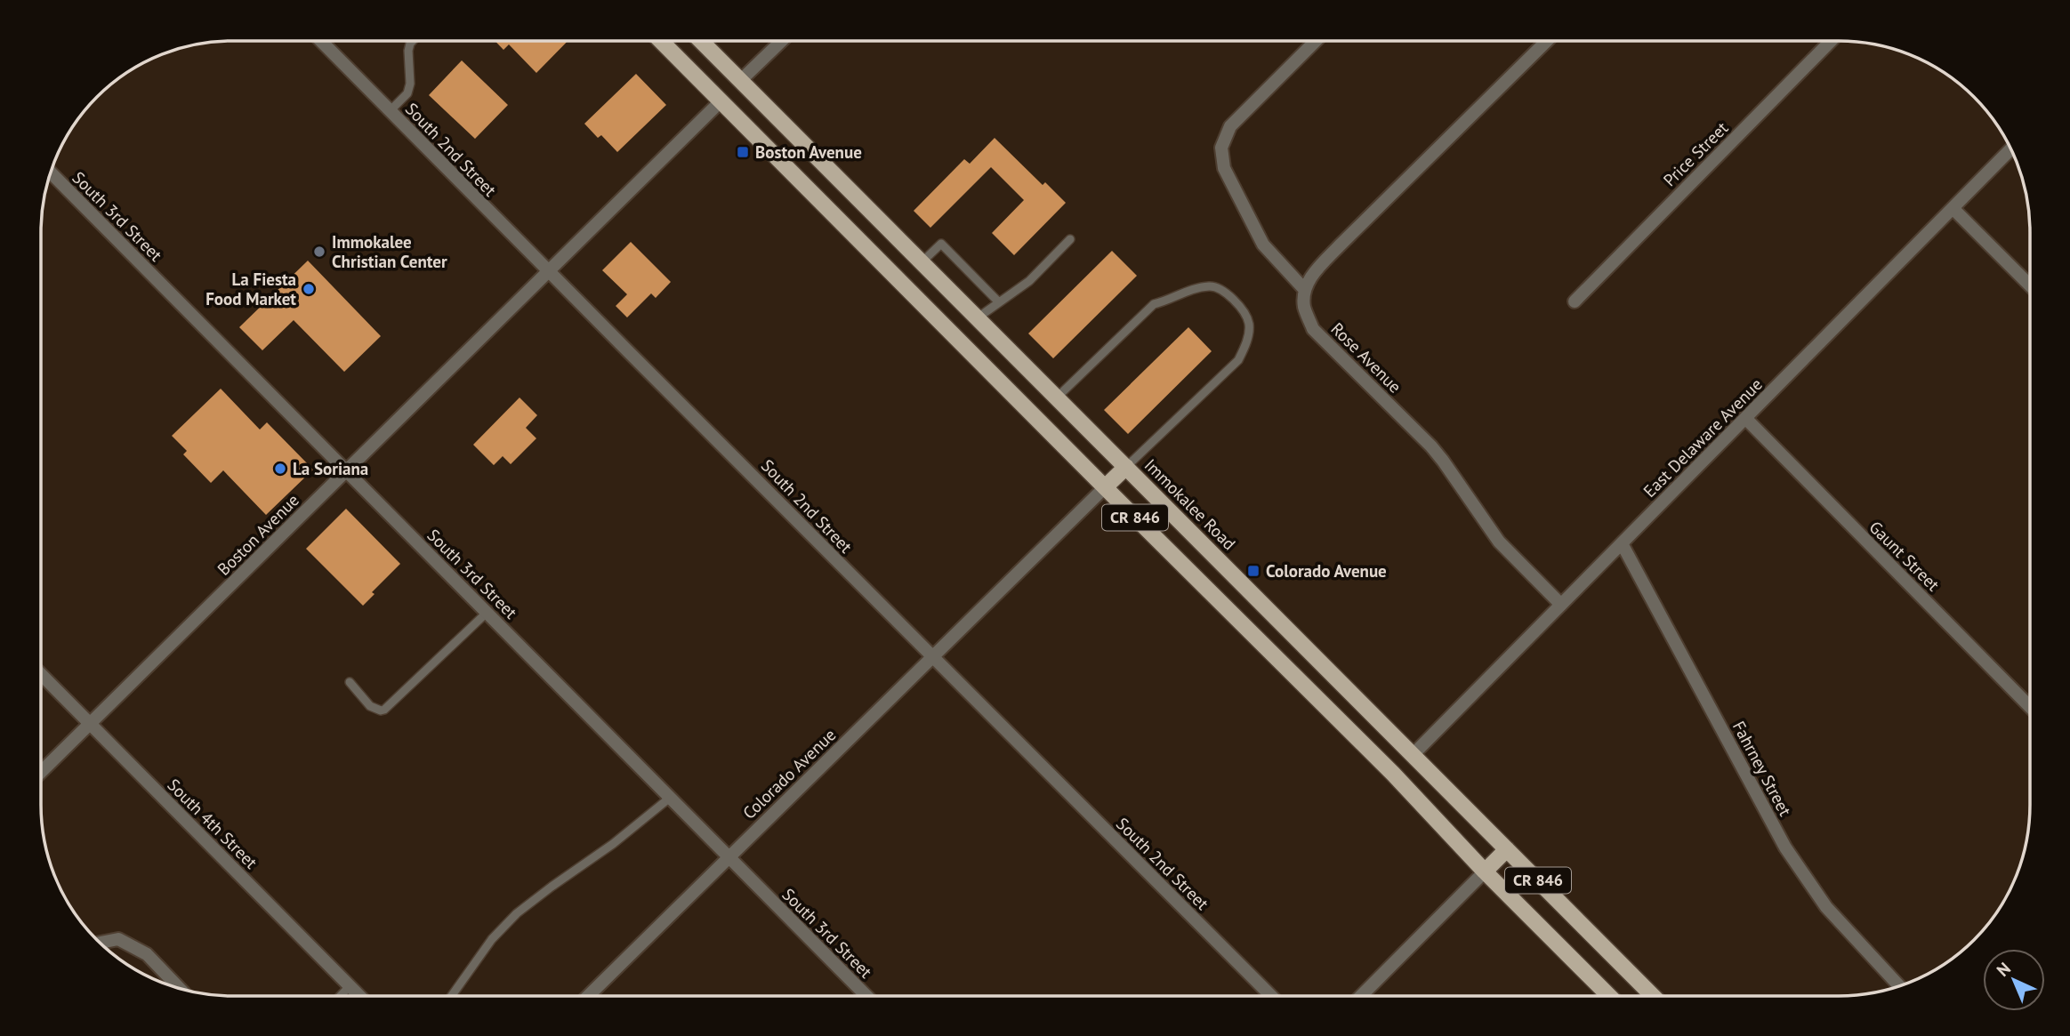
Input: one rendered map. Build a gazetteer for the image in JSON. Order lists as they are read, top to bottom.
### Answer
{
  "streets": {
    "main road": ["Immokalee Road", "CR 846"],
    "street": [
      "South 2nd Street",
      "Price Street",
      "South 3rd Street",
      "Rose Avenue",
      "East Delaware Avenue",
      "Boston Avenue",
      "Gaunt Street",
      "Fahrney Street",
      "Colorado Avenue",
      "South 4th Street"
    ]
  },
  "crossings": [
    ["South 2nd Street", "Boston Avenue"],
    ["South 2nd Street", "Colorado Avenue"],
    ["South 3rd Street", "Boston Avenue"],
    ["South 3rd Street", "Colorado Avenue"],
    ["Rose Avenue", "East Delaware Avenue"],
    ["East Delaware Avenue", "Immokalee Road"],
    ["East Delaware Avenue", "Gaunt Street"],
    ["East Delaware Avenue", "Fahrney Street"],
    ["CR 846", "Boston Avenue"],
    ["CR 846", "Colorado Avenue"],
    ["Boston Avenue", "South 4th Street"]
  ],
  "places": {
    "transit": ["Boston Avenue", "Colorado Avenue"],
    "other": ["Immokalee Christian Center", "La Fiesta Food Market", "La Soriana"]
  },
  "north": "top left"
}
